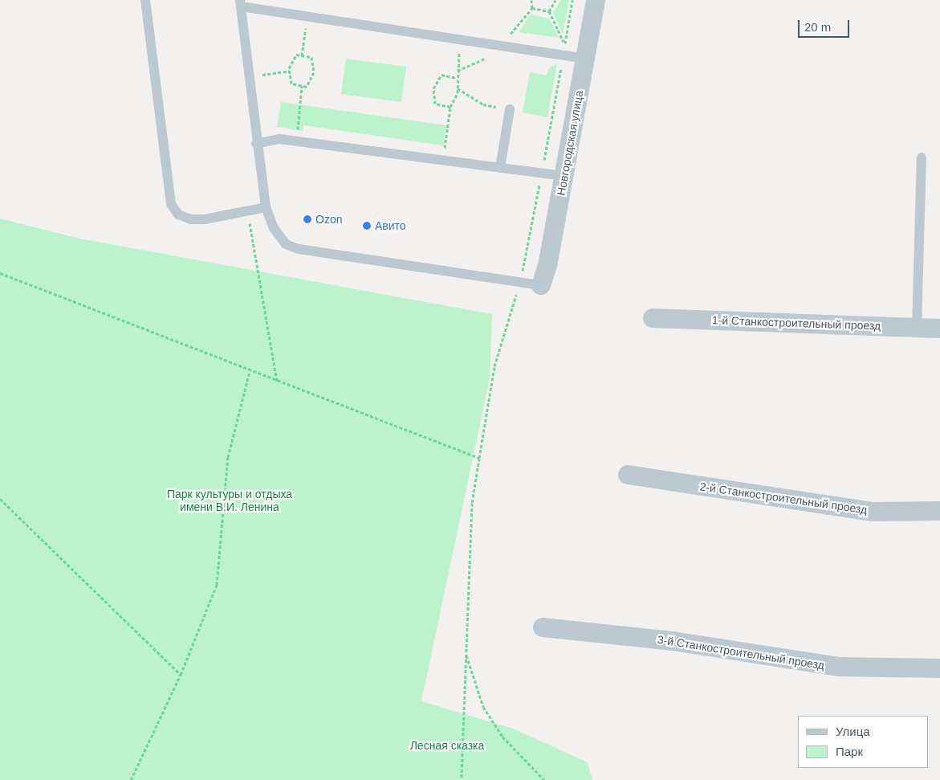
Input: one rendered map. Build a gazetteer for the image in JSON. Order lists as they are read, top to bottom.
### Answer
{
  "streets": {
    "street": [
      "Новгородская улица",
      "1-й Станкостроительный проезд",
      "2-й Станкостроительный проезд",
      "3-й Станкостроительный проезд"
    ]
  },
  "parks": ["Парк культуры и отдыха имени В.И. Ленина", "Лесная сказка"],
  "places": ["Ozon", "Авито"],
  "legend": ["Улица", "Парк"],
  "scale_bar": "20 m"
}
